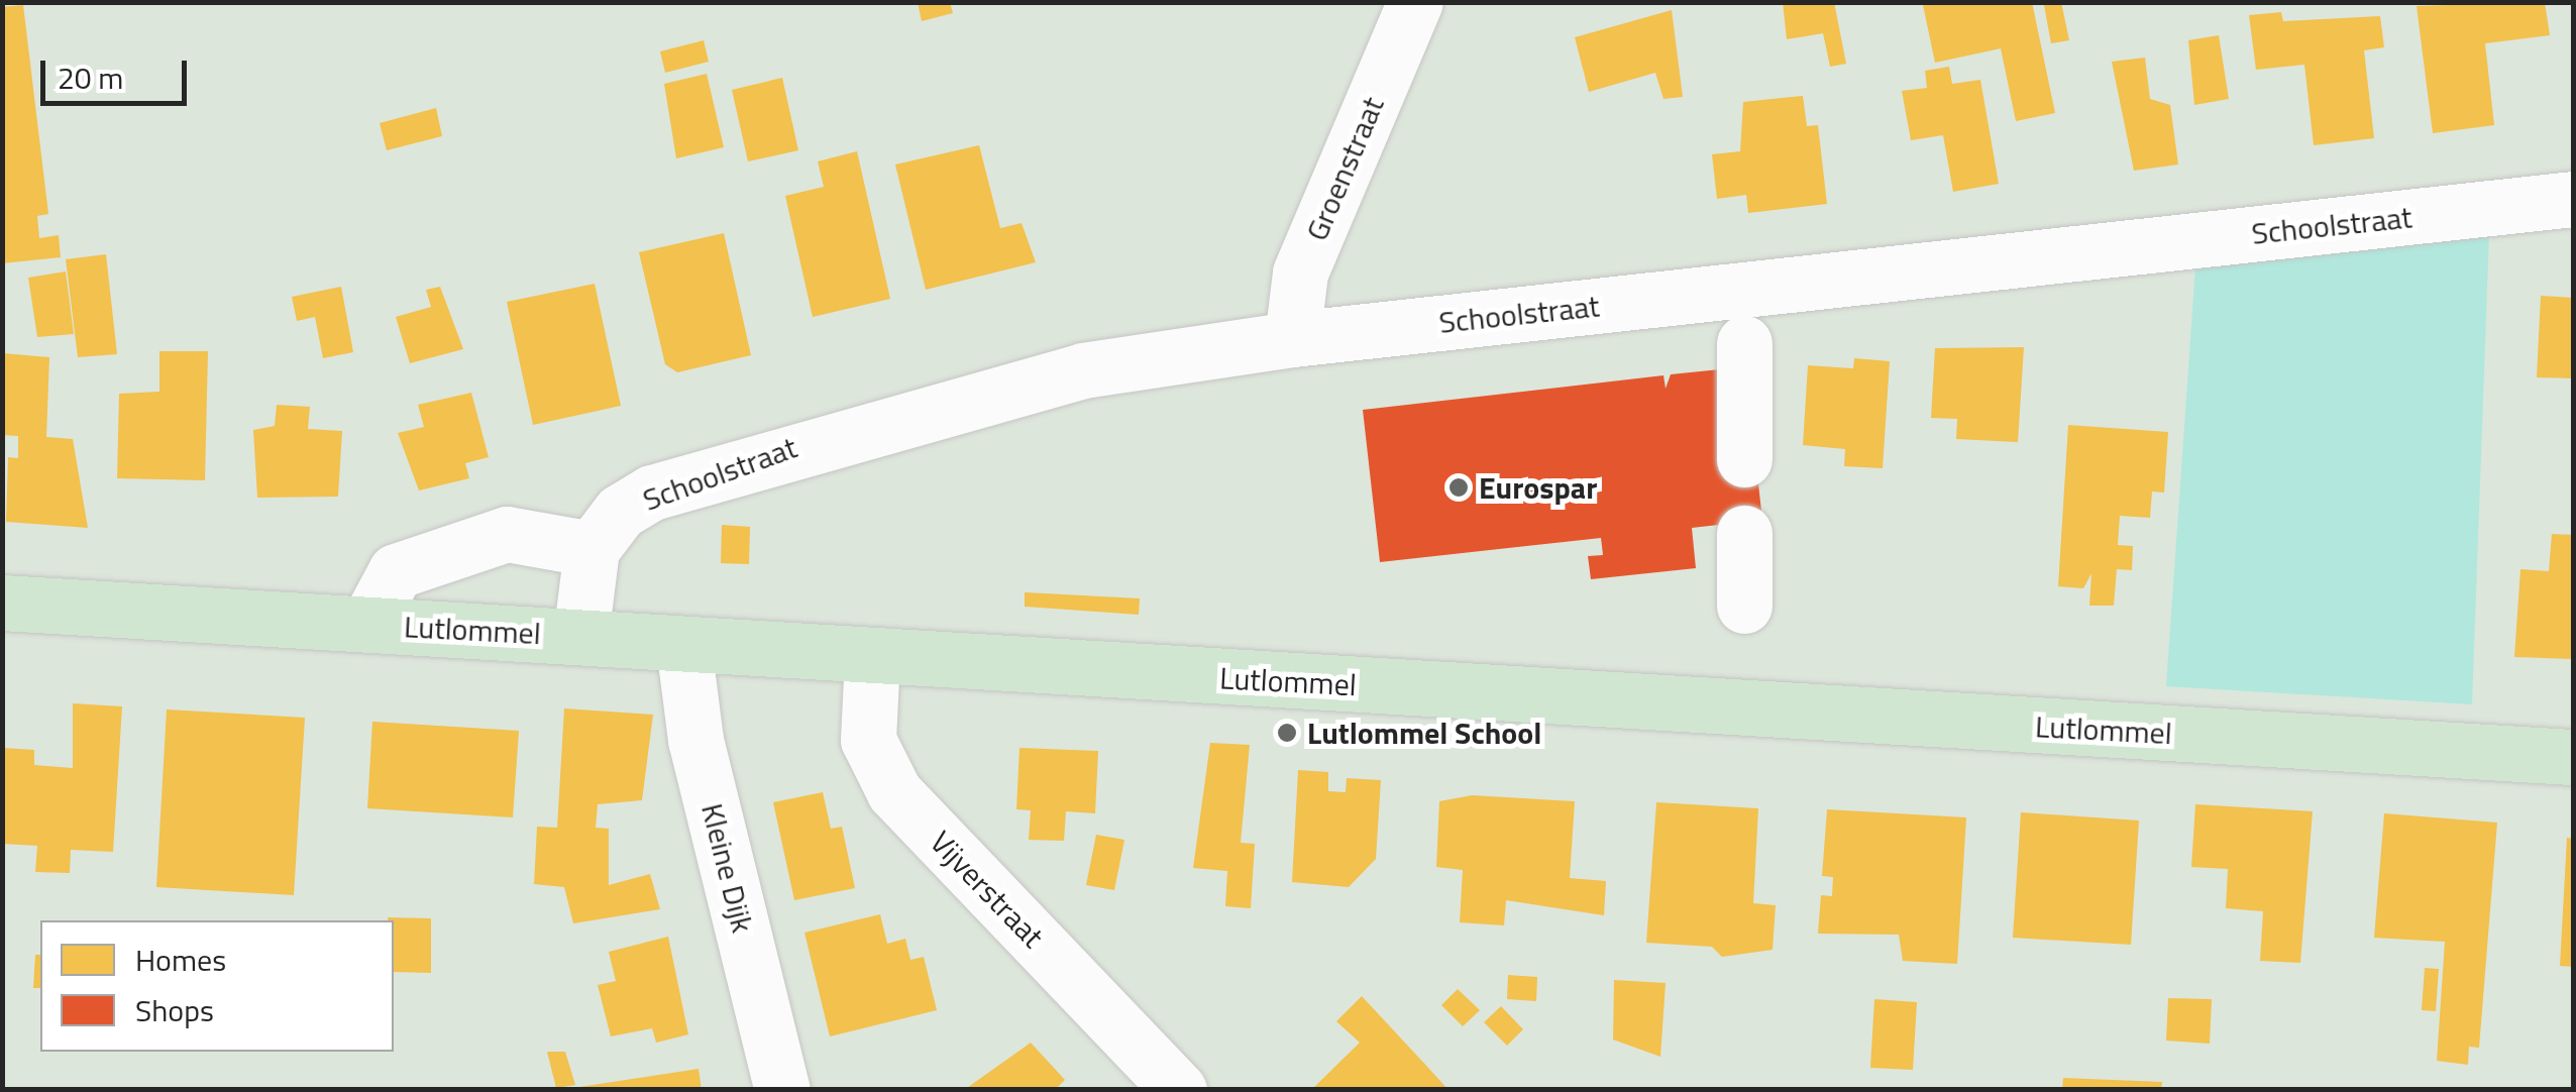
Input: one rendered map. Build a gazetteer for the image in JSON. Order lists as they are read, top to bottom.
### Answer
{
  "streets": {
    "main road": ["Lutlommel"],
    "street": [
      "Groenstraat",
      "Schoolstraat",
      "Kleine Dijk",
      "Vijverstraat"
    ]
  },
  "crossings": [
    ["Groenstraat", "Schoolstraat"],
    ["Lutlommel", "Kleine Dijk"],
    ["Lutlommel", "Vijverstraat"]
  ],
  "places": ["Eurospar", "Lutlommel School"],
  "legend": ["Homes", "Shops"],
  "scale_bar": "20 m"
}
